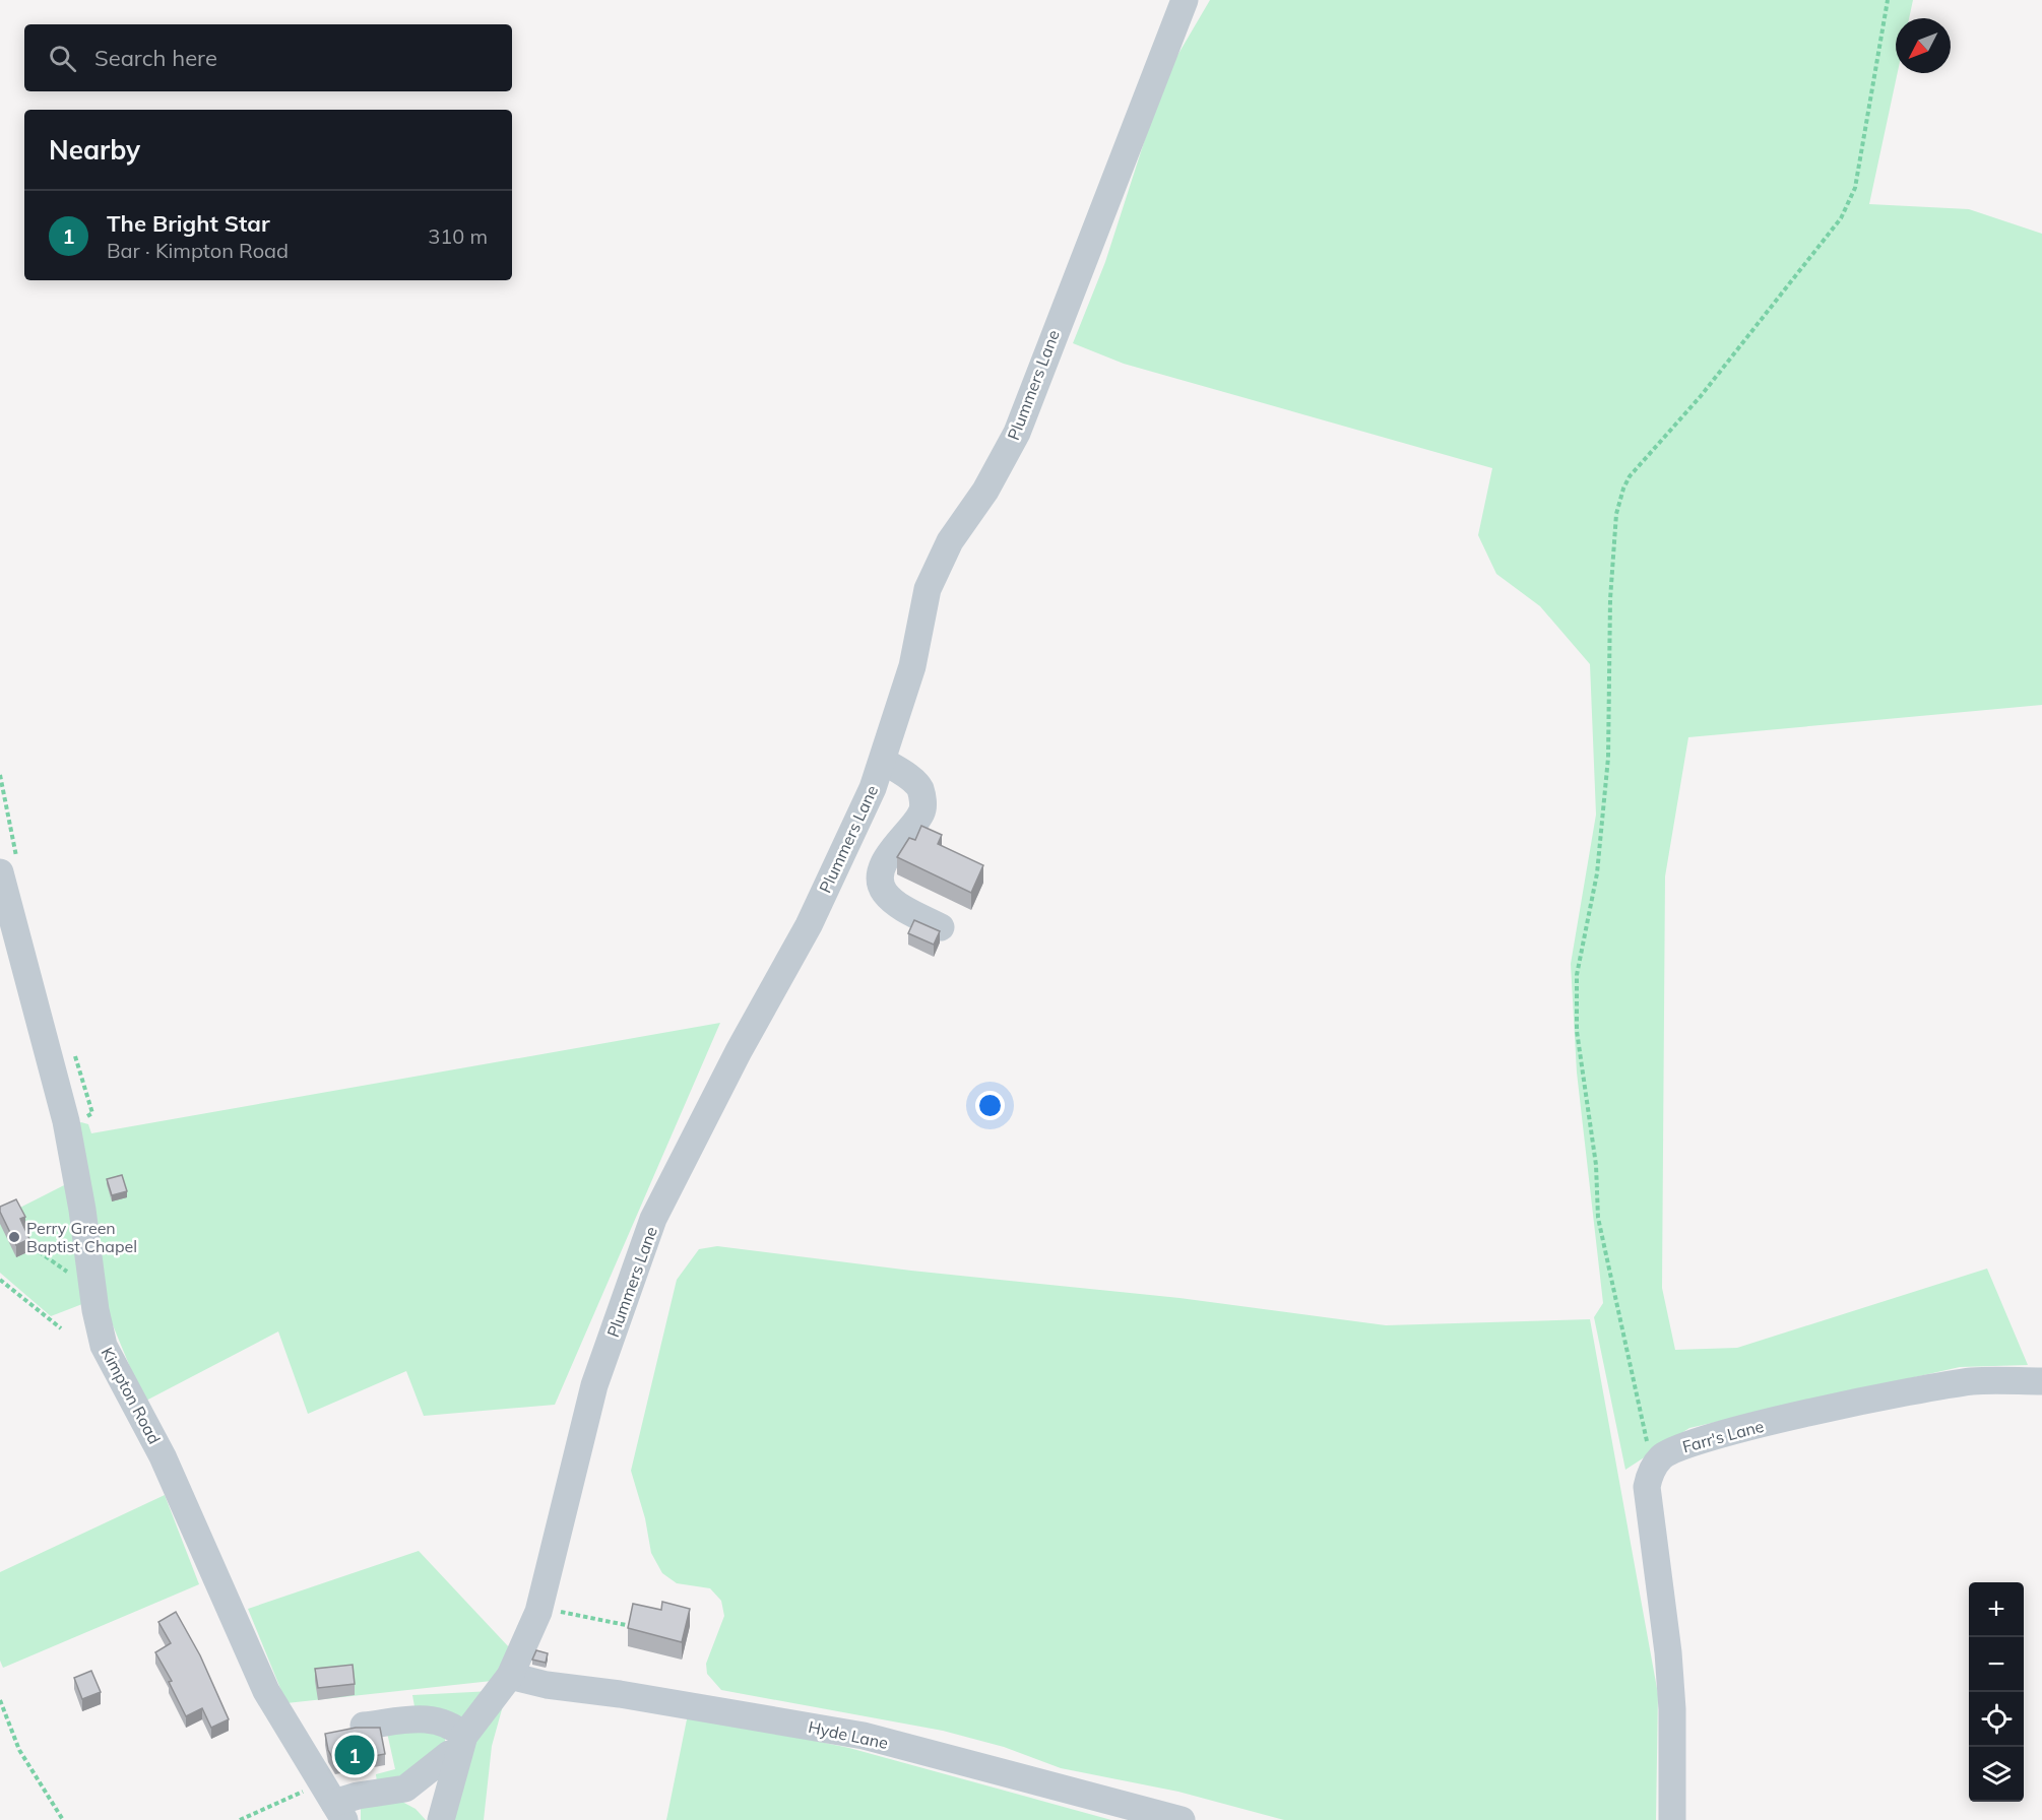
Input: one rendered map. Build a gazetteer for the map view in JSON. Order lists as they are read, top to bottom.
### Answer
{
  "streets": {
    "street": [
      "Plummers Lane",
      "Kimpton Road",
      "Farr's Lane",
      "Hyde Lane"
    ]
  },
  "crossings": [
    ["Plummers Lane", "Hyde Lane"]
  ],
  "places": ["Perry Green Baptist Chapel"],
  "north": "bottom left",
  "page": {
    "search": "Search here",
    "heading": "Nearby",
    "list": [
      {
        "mark": "1",
        "name": "The Bright Star",
        "note": "Bar · Kimpton Road",
        "value": "310 m"
      }
    ],
    "map_buttons": ["+", "−"],
    "pins": "1"
  }
}
